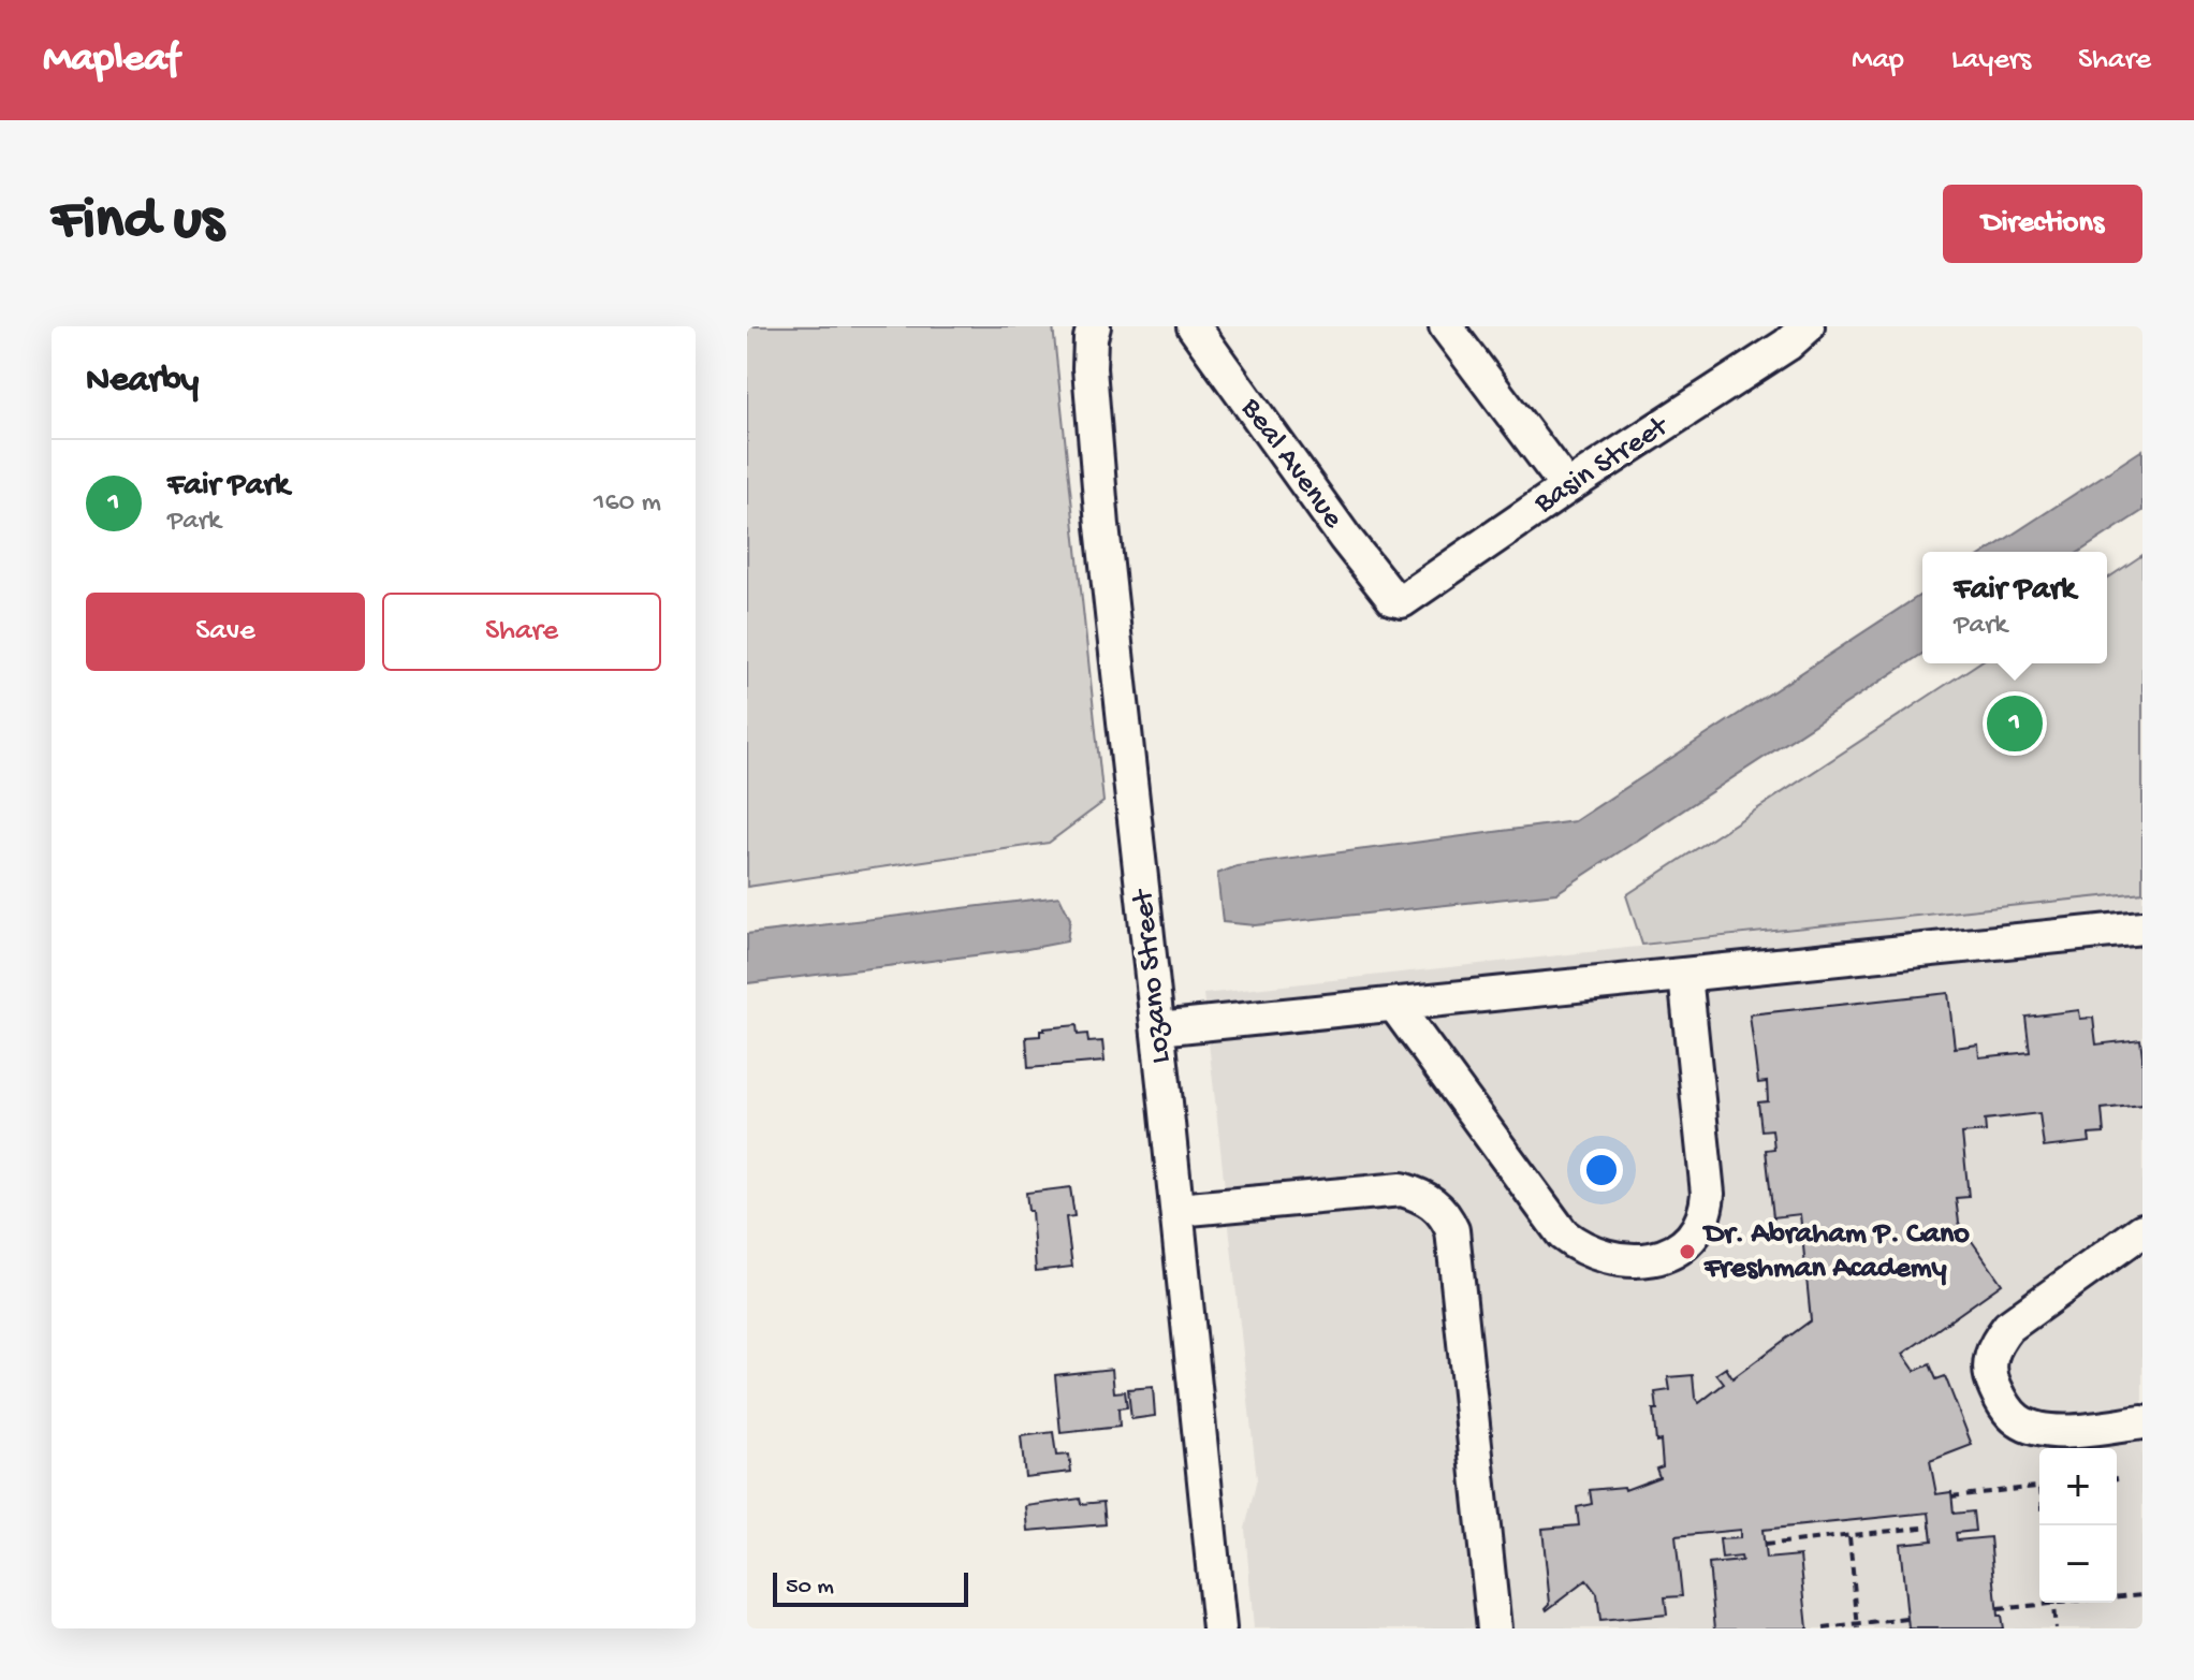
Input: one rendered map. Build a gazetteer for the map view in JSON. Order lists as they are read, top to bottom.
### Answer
{
  "streets": {
    "street": ["Beal Avenue", "Basin Street", "Lozano Street"]
  },
  "crossings": [
    ["Beal Avenue", "Basin Street"]
  ],
  "places": ["Dr. Abraham P. Cano Freshman Academy"],
  "scale_bar": "50 m",
  "page": {
    "header": "Mapleaf",
    "nav": ["Map", "Layers", "Share"],
    "buttons": [
      "Directions",
      ["Save", "Share"]
    ],
    "title": "Find us",
    "heading": "Nearby",
    "list": [
      {
        "mark": "1",
        "name": "Fair Park",
        "note": "Park",
        "value": "160 m"
      }
    ],
    "popup": ["Fair Park", "Park"],
    "pins": "1",
    "map_buttons": ["+", "−"],
    "scale": "50 m"
  }
}
